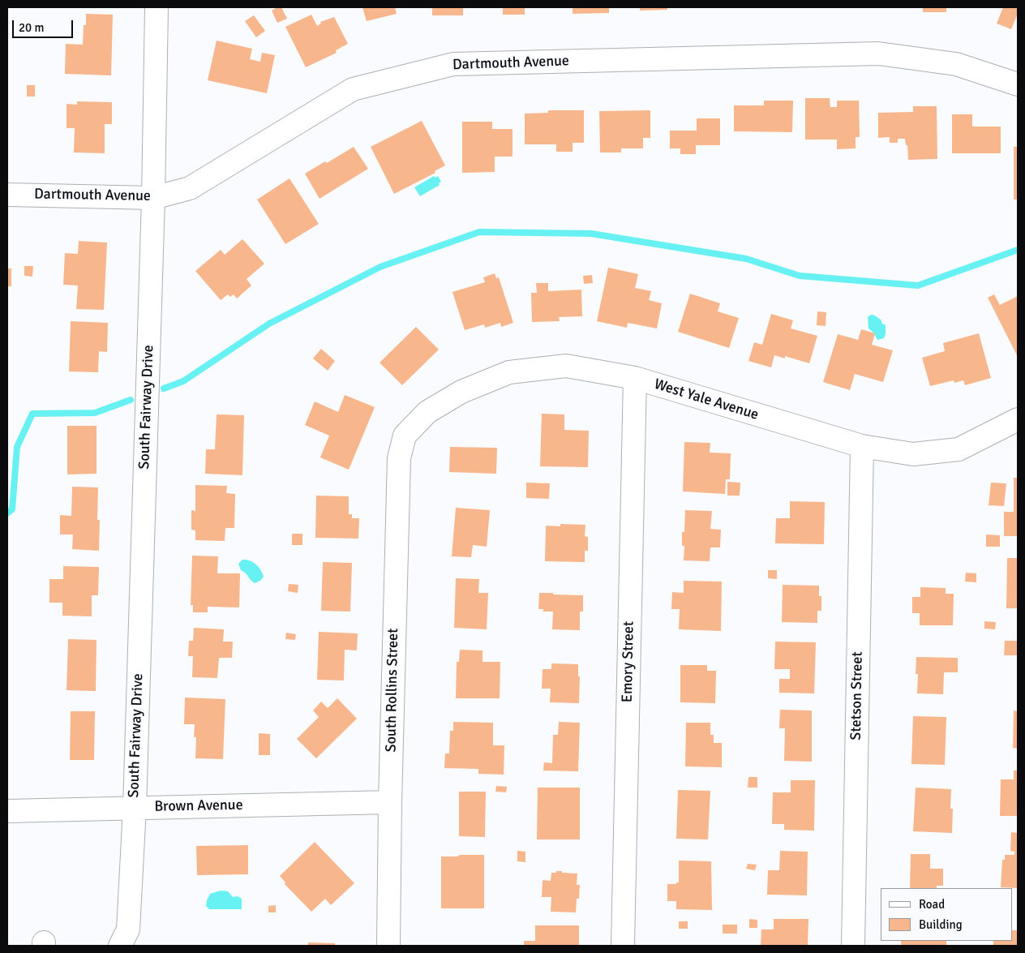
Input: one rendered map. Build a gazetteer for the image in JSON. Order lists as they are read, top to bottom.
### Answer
{
  "streets": {
    "street": [
      "Dartmouth Avenue",
      "West Yale Avenue",
      "South Fairway Drive",
      "Emory Street",
      "South Rollins Street",
      "Stetson Street",
      "Brown Avenue"
    ]
  },
  "crossings": [
    ["Dartmouth Avenue", "South Fairway Drive"],
    ["West Yale Avenue", "Emory Street"],
    ["West Yale Avenue", "South Rollins Street"],
    ["West Yale Avenue", "Stetson Street"],
    ["South Fairway Drive", "Brown Avenue"],
    ["South Rollins Street", "Brown Avenue"]
  ],
  "legend": ["Road", "Building"],
  "scale_bar": "20 m"
}
